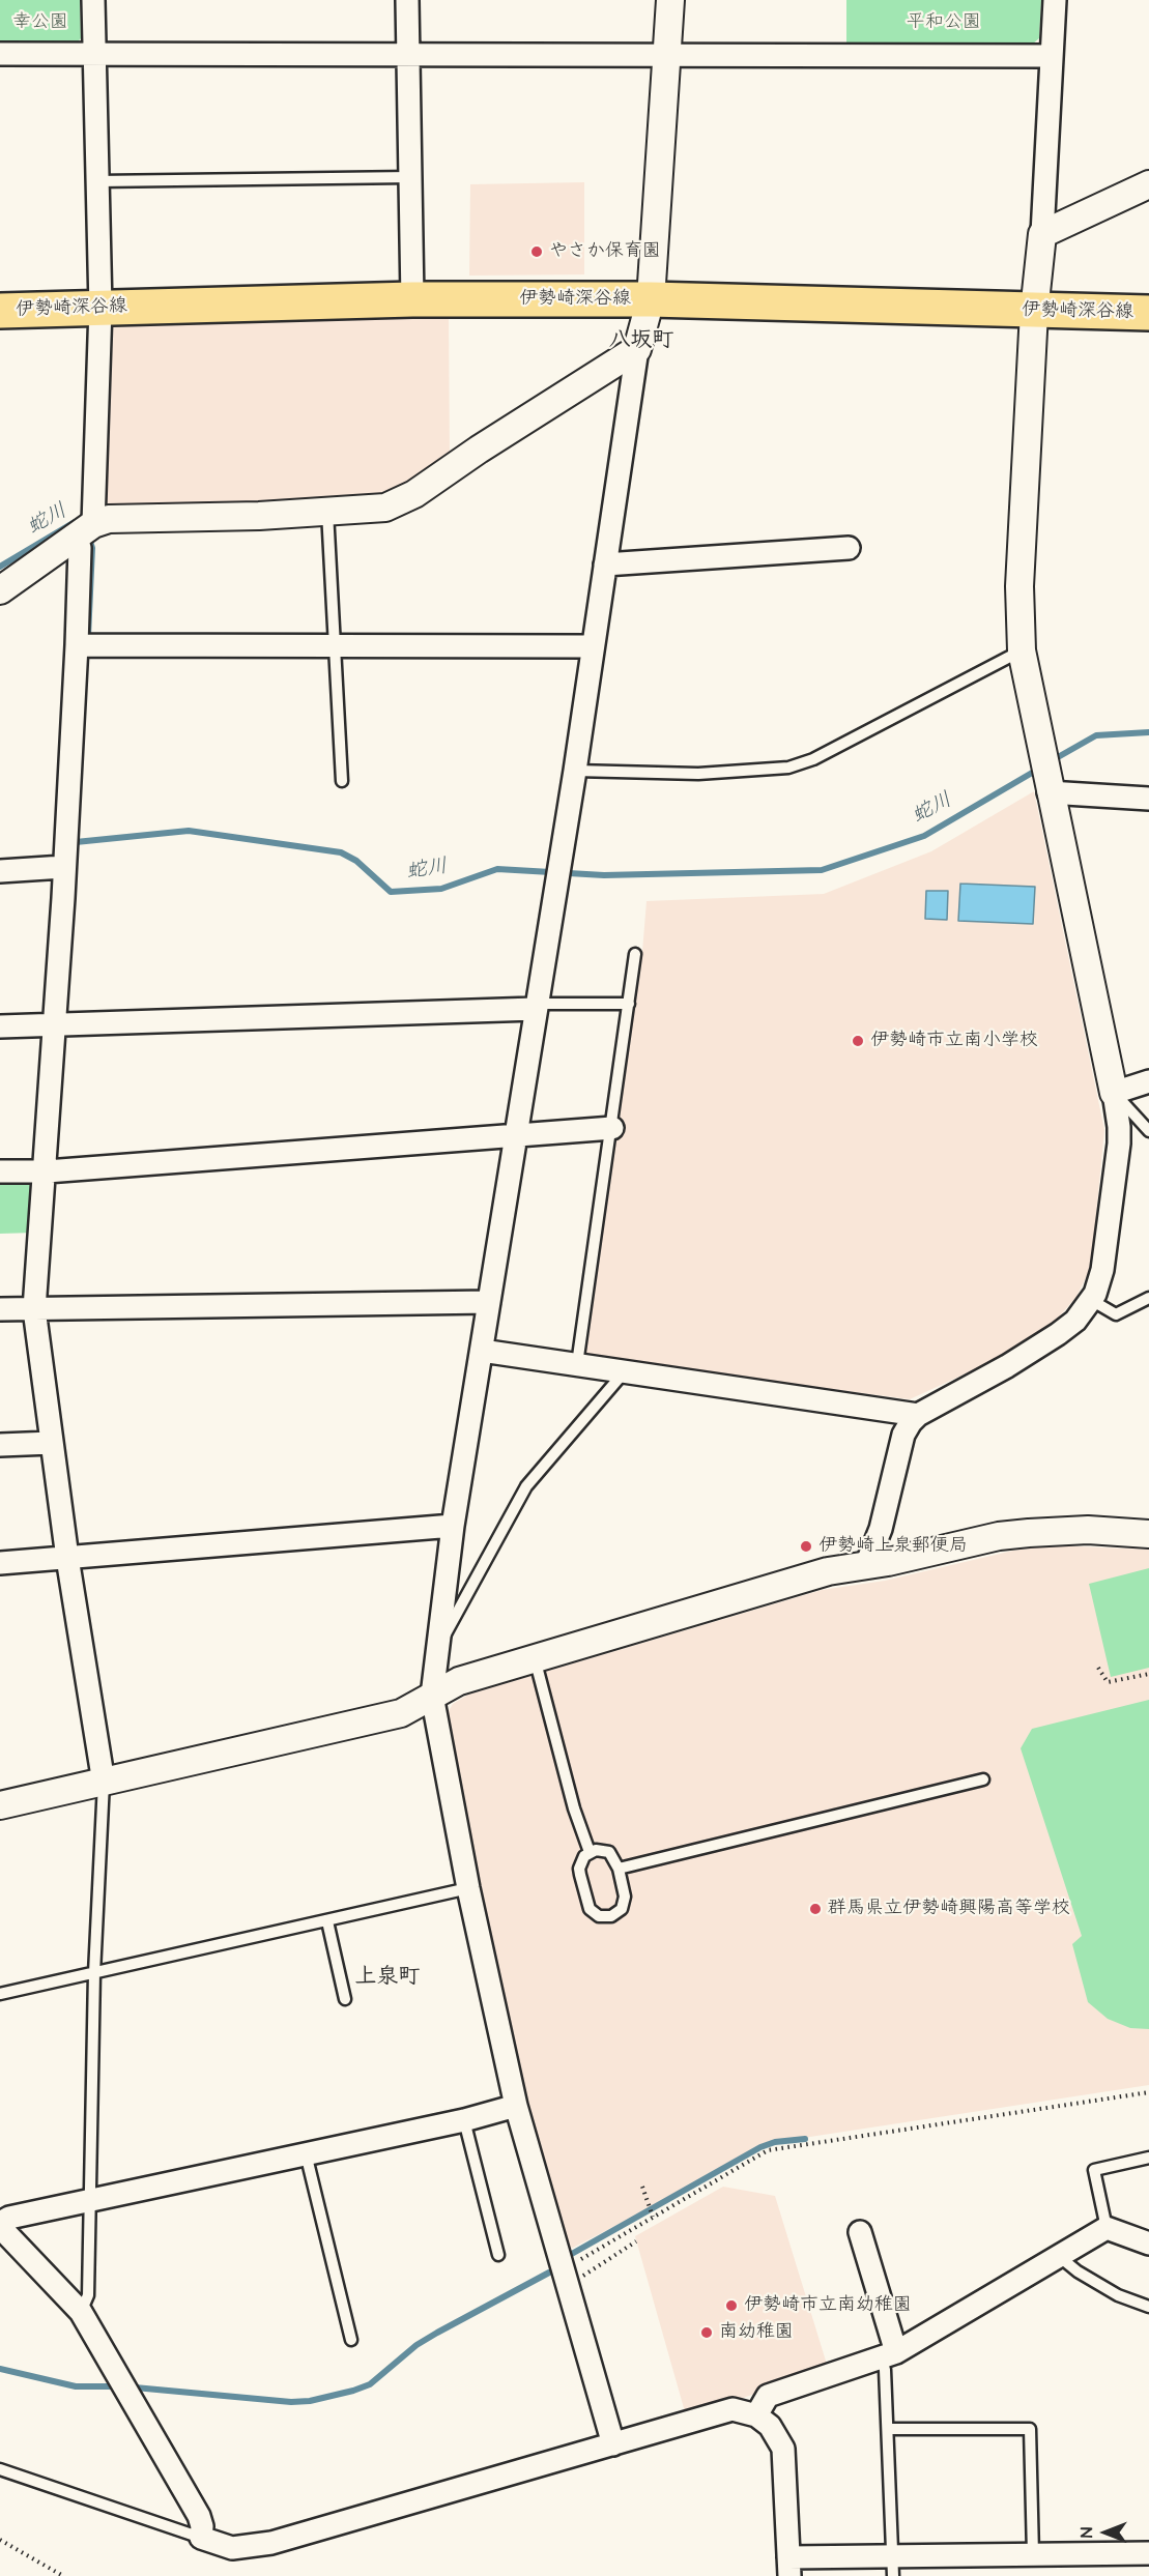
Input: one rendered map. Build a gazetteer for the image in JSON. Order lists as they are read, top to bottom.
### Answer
{
  "streets": {
    "main road": ["伊勢崎深谷線"]
  },
  "districts": ["八坂町", "上泉町"],
  "water": ["蛇川"],
  "parks": ["幸公園", "平和公園"],
  "places": [
    "やさか保育園",
    "伊勢崎市立南小学校",
    "伊勢崎上泉郵便局",
    "群馬県立伊勢崎興陽高等学校",
    "伊勢崎市立南幼稚園",
    "南幼稚園"
  ],
  "north": "left"
}
